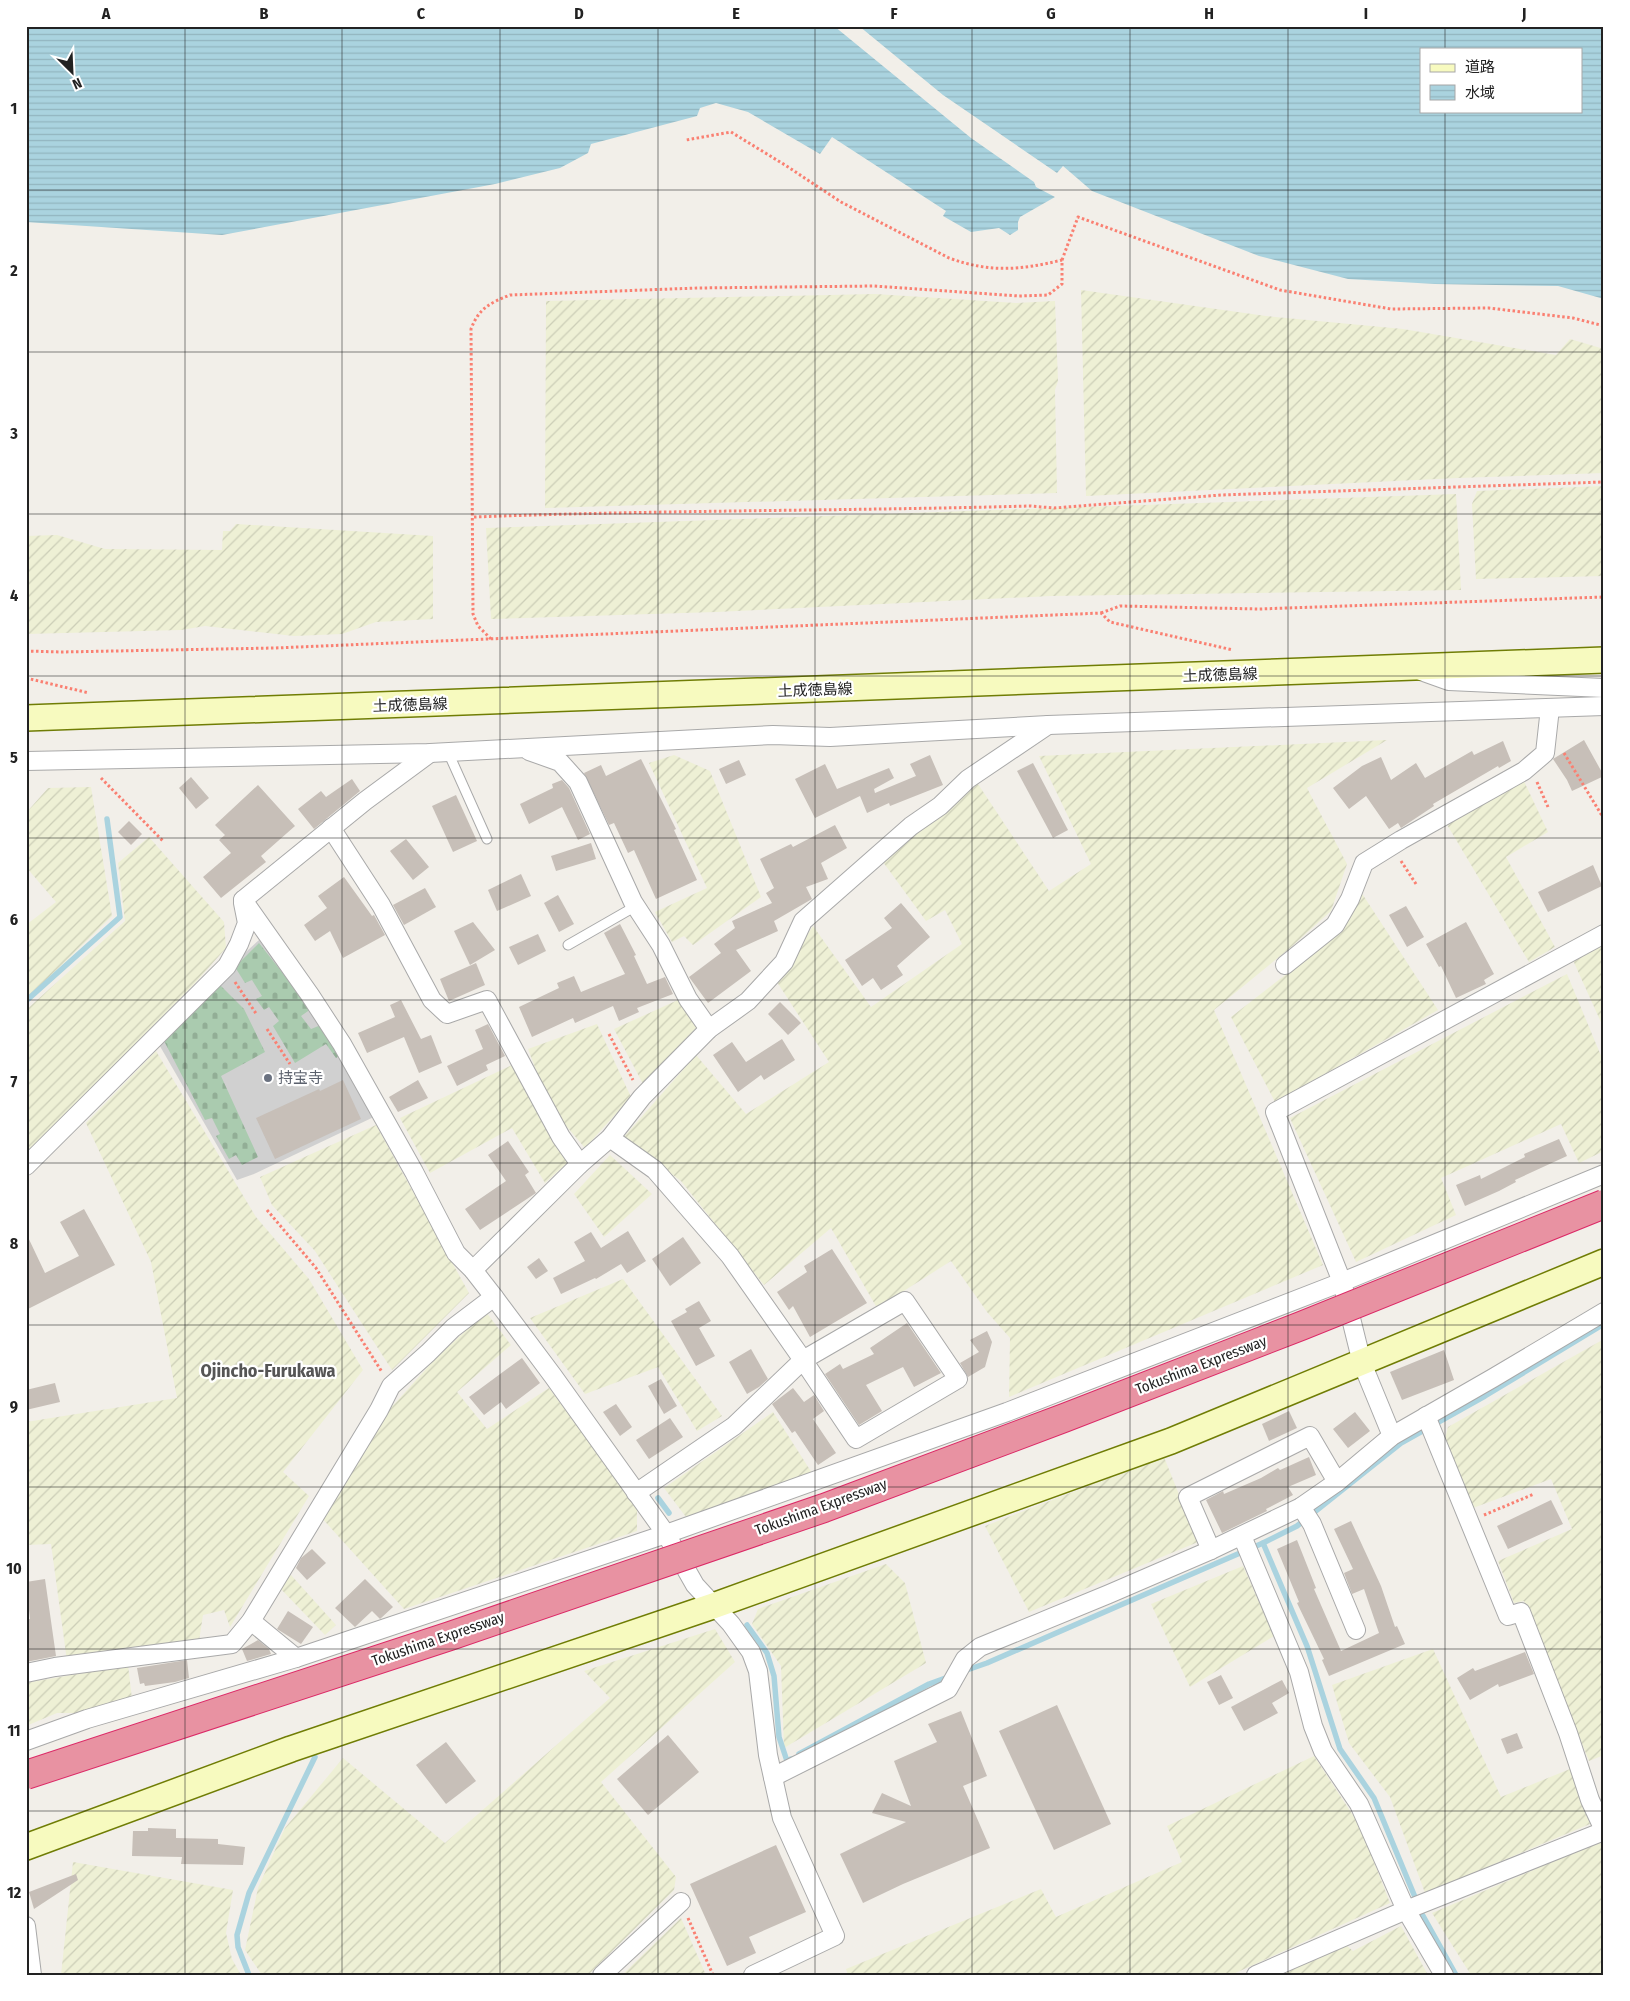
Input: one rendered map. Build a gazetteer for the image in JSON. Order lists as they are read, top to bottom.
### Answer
{
  "streets": {
    "highway": ["Tokushima Expressway"],
    "street": ["土成徳島線"]
  },
  "districts": ["Ojincho-Furukawa"],
  "places": ["持宝寺"],
  "legend": ["道路", "水域"],
  "north": "bottom right",
  "grid": {
    "columns": [
      "A",
      "B",
      "C",
      "D",
      "E",
      "F",
      "G",
      "H",
      "I",
      "J"
    ],
    "rows": [
      "1",
      "2",
      "3",
      "4",
      "5",
      "6",
      "7",
      "8",
      "9",
      "10",
      "11",
      "12"
    ]
  }
}
